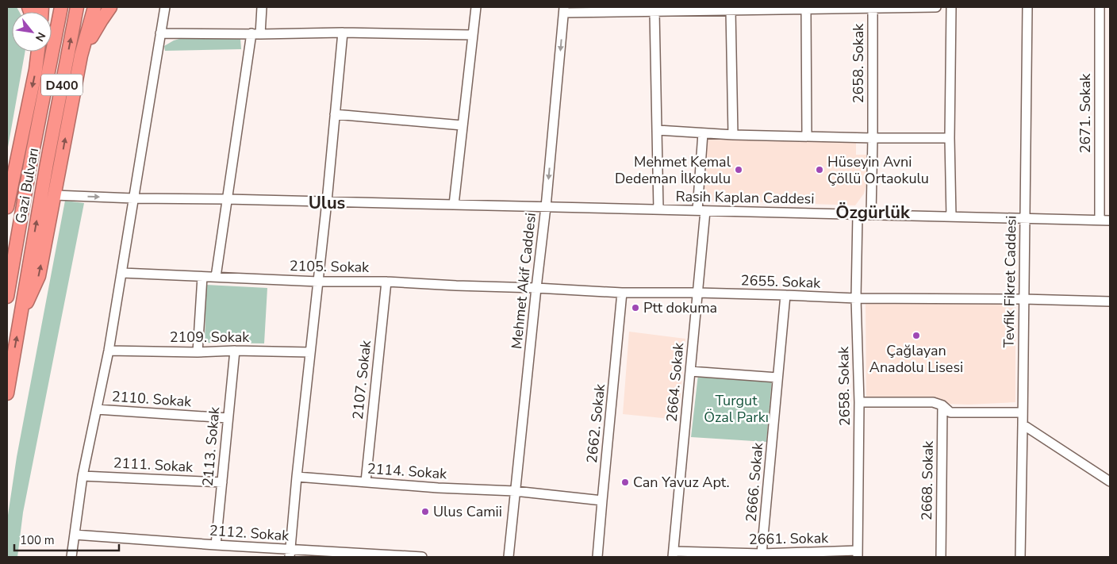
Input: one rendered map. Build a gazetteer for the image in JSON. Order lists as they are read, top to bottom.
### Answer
{
  "streets": {
    "highway": ["D400", "Gazi Bulvarı"],
    "street": [
      "2658. Sokak",
      "2671. Sokak",
      "Rasih Kaplan Caddesi",
      "2105. Sokak",
      "Mehmet Akif Caddesi",
      "2655. Sokak",
      "Tevfik Fikret Caddesi",
      "2109. Sokak",
      "2107. Sokak",
      "2664. Sokak",
      "2110. Sokak",
      "2662. Sokak",
      "2113. Sokak",
      "2111. Sokak",
      "2114. Sokak",
      "2668. Sokak",
      "2666. Sokak",
      "2112. Sokak",
      "2661. Sokak"
    ]
  },
  "crossings": [
    ["2658. Sokak", "Rasih Kaplan Caddesi"],
    ["2658. Sokak", "2655. Sokak"],
    ["2658. Sokak", "2661. Sokak"],
    ["2671. Sokak", "Rasih Kaplan Caddesi"],
    ["Rasih Kaplan Caddesi", "Mehmet Akif Caddesi"],
    ["Rasih Kaplan Caddesi", "Tevfik Fikret Caddesi"],
    ["Rasih Kaplan Caddesi", "2664. Sokak"],
    ["2105. Sokak", "Mehmet Akif Caddesi"],
    ["2105. Sokak", "2655. Sokak"],
    ["2105. Sokak", "2107. Sokak"],
    ["Mehmet Akif Caddesi", "2655. Sokak"],
    ["Mehmet Akif Caddesi", "2114. Sokak"],
    ["2655. Sokak", "Tevfik Fikret Caddesi"],
    ["2655. Sokak", "2664. Sokak"],
    ["2655. Sokak", "2662. Sokak"],
    ["2655. Sokak", "2666. Sokak"],
    ["2109. Sokak", "2113. Sokak"],
    ["2107. Sokak", "2114. Sokak"],
    ["2664. Sokak", "2661. Sokak"],
    ["2110. Sokak", "2113. Sokak"],
    ["2662. Sokak", "2114. Sokak"],
    ["2113. Sokak", "2111. Sokak"],
    ["2113. Sokak", "2112. Sokak"],
    ["2666. Sokak", "2661. Sokak"]
  ],
  "one_way": ["Mehmet Akif Caddesi"],
  "districts": ["Ulus", "Özgürlük"],
  "parks": ["Turgut Özal Parkı"],
  "places": [
    "Mehmet Kemal Dedeman İlkokulu",
    "Hüseyin Avni Çöllü Ortaokulu",
    "Ptt dokuma",
    "Çağlayan Anadolu Lisesi",
    "Can Yavuz Apt.",
    "Ulus Camii"
  ],
  "scale_bar": "100 m",
  "north": "bottom right"
}
